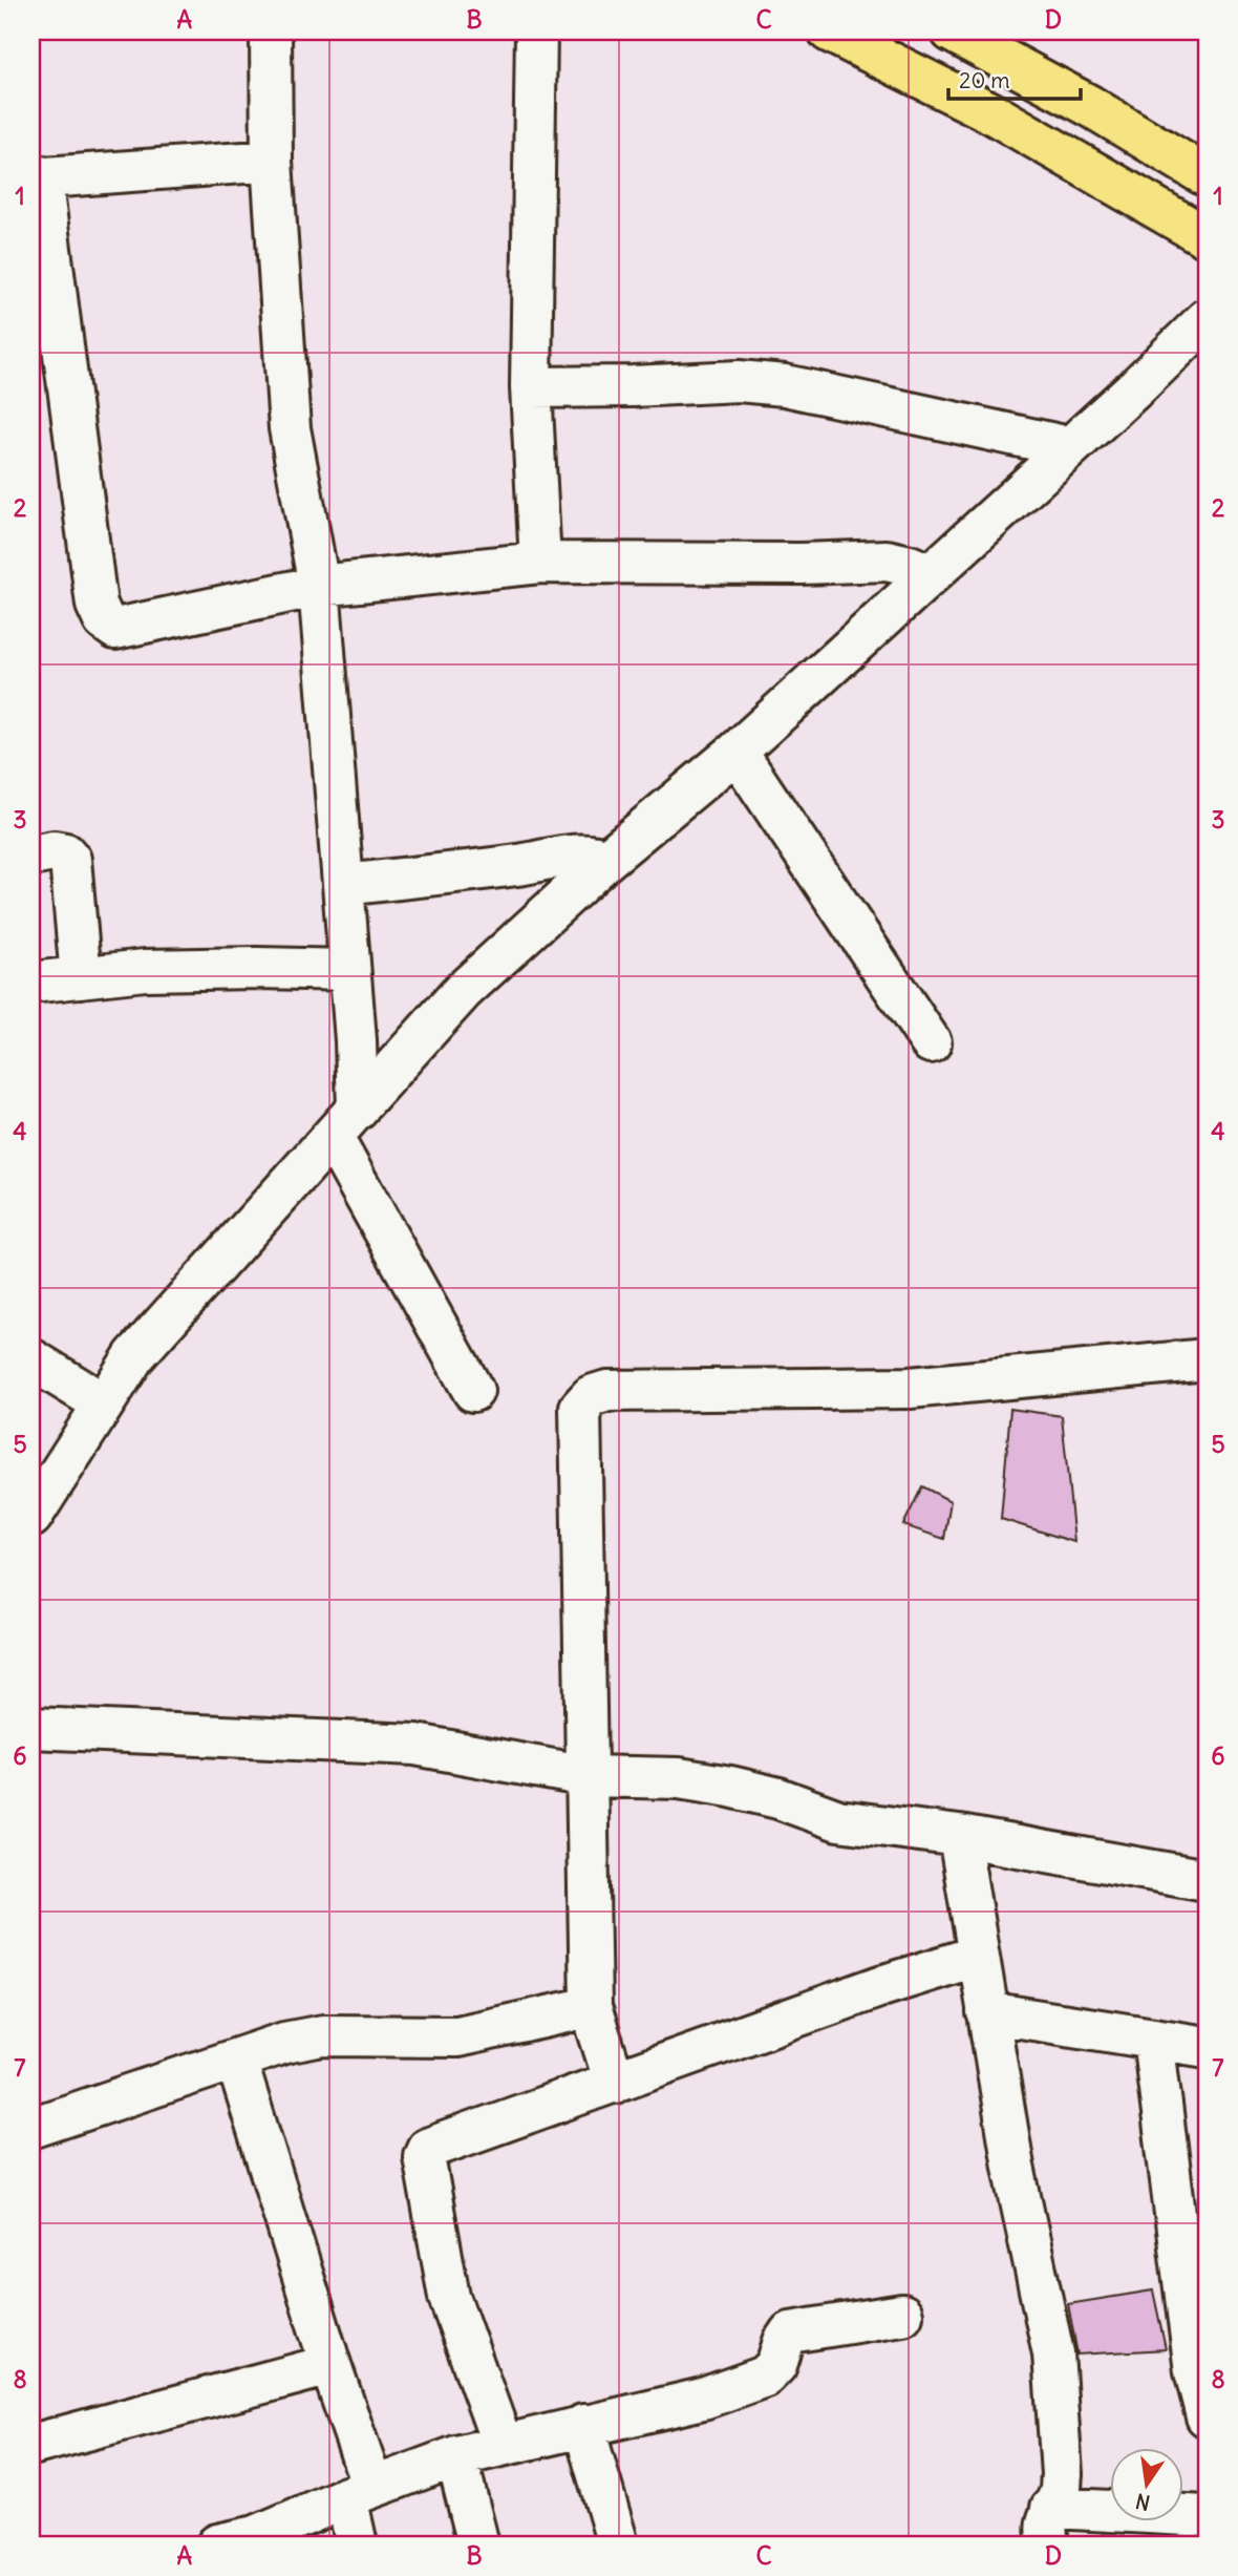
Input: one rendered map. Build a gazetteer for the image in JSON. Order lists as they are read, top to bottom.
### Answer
{
  "scale_bar": "20 m",
  "north": "bottom",
  "grid": {
    "columns": [
      "A",
      "B",
      "C",
      "D"
    ],
    "rows": [
      "1",
      "2",
      "3",
      "4",
      "5",
      "6",
      "7",
      "8"
    ]
  }
}
